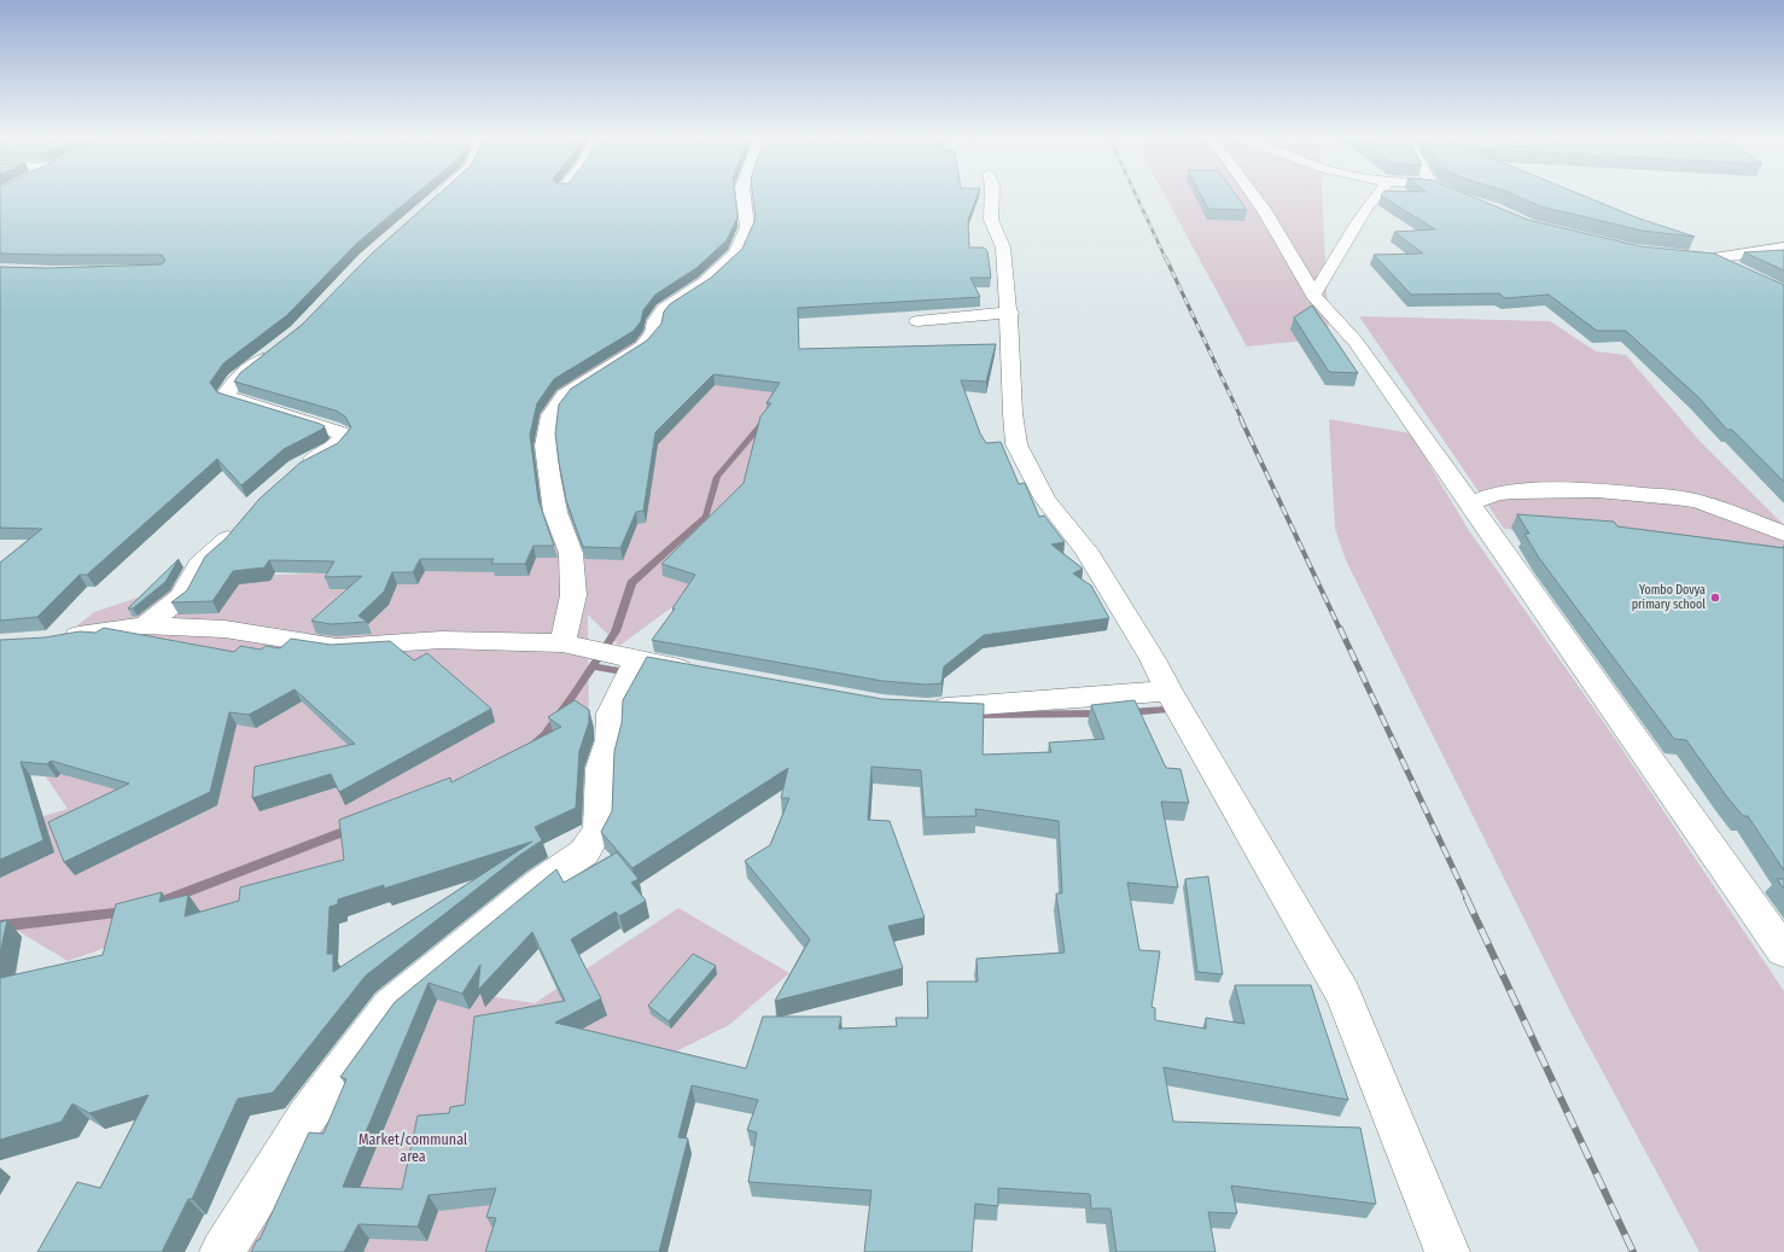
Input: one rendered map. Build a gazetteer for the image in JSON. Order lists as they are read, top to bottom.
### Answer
{
  "parks": ["Market/communal area"],
  "places": ["Yombo Dovya primary school"]
}
